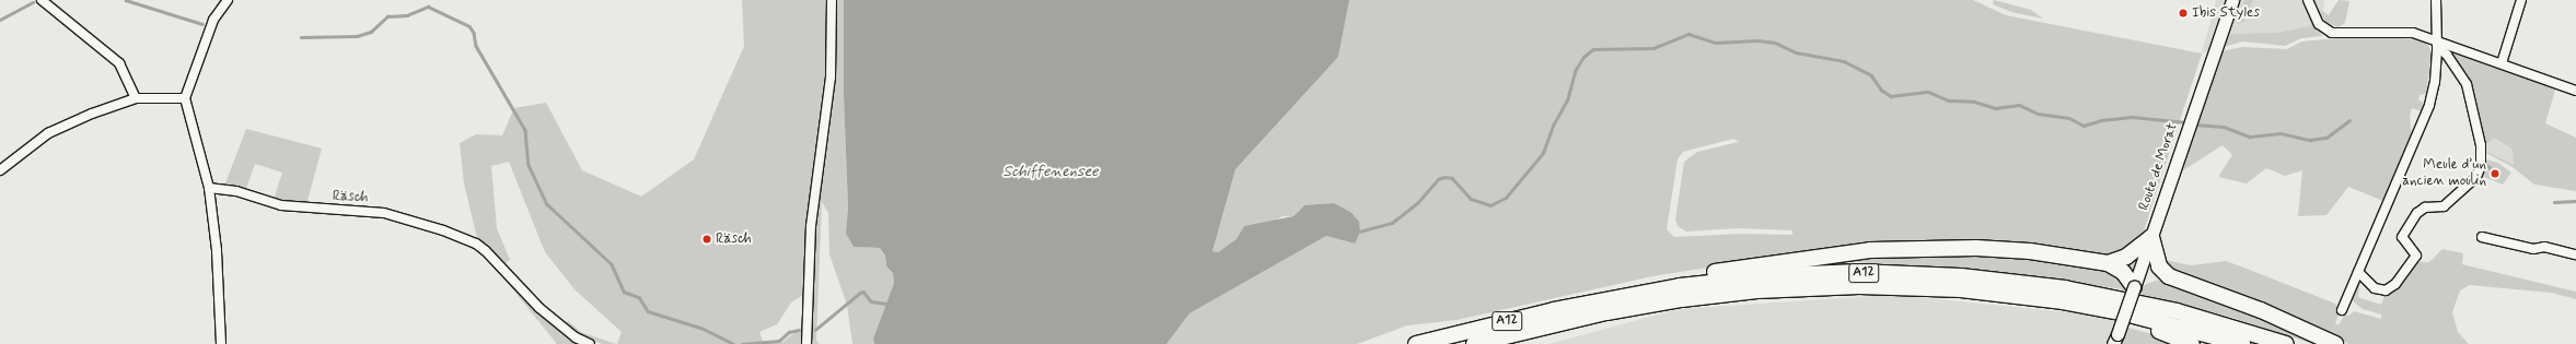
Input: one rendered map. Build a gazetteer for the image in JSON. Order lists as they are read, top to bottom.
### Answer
{
  "streets": {
    "highway": ["A12"],
    "main road": ["Route de Morat"],
    "street": ["Räsch"]
  },
  "water": ["Schiffenensee"],
  "places": ["Ibis Styles", "Meule d’un ancien moulin", "Räsch"]
}
